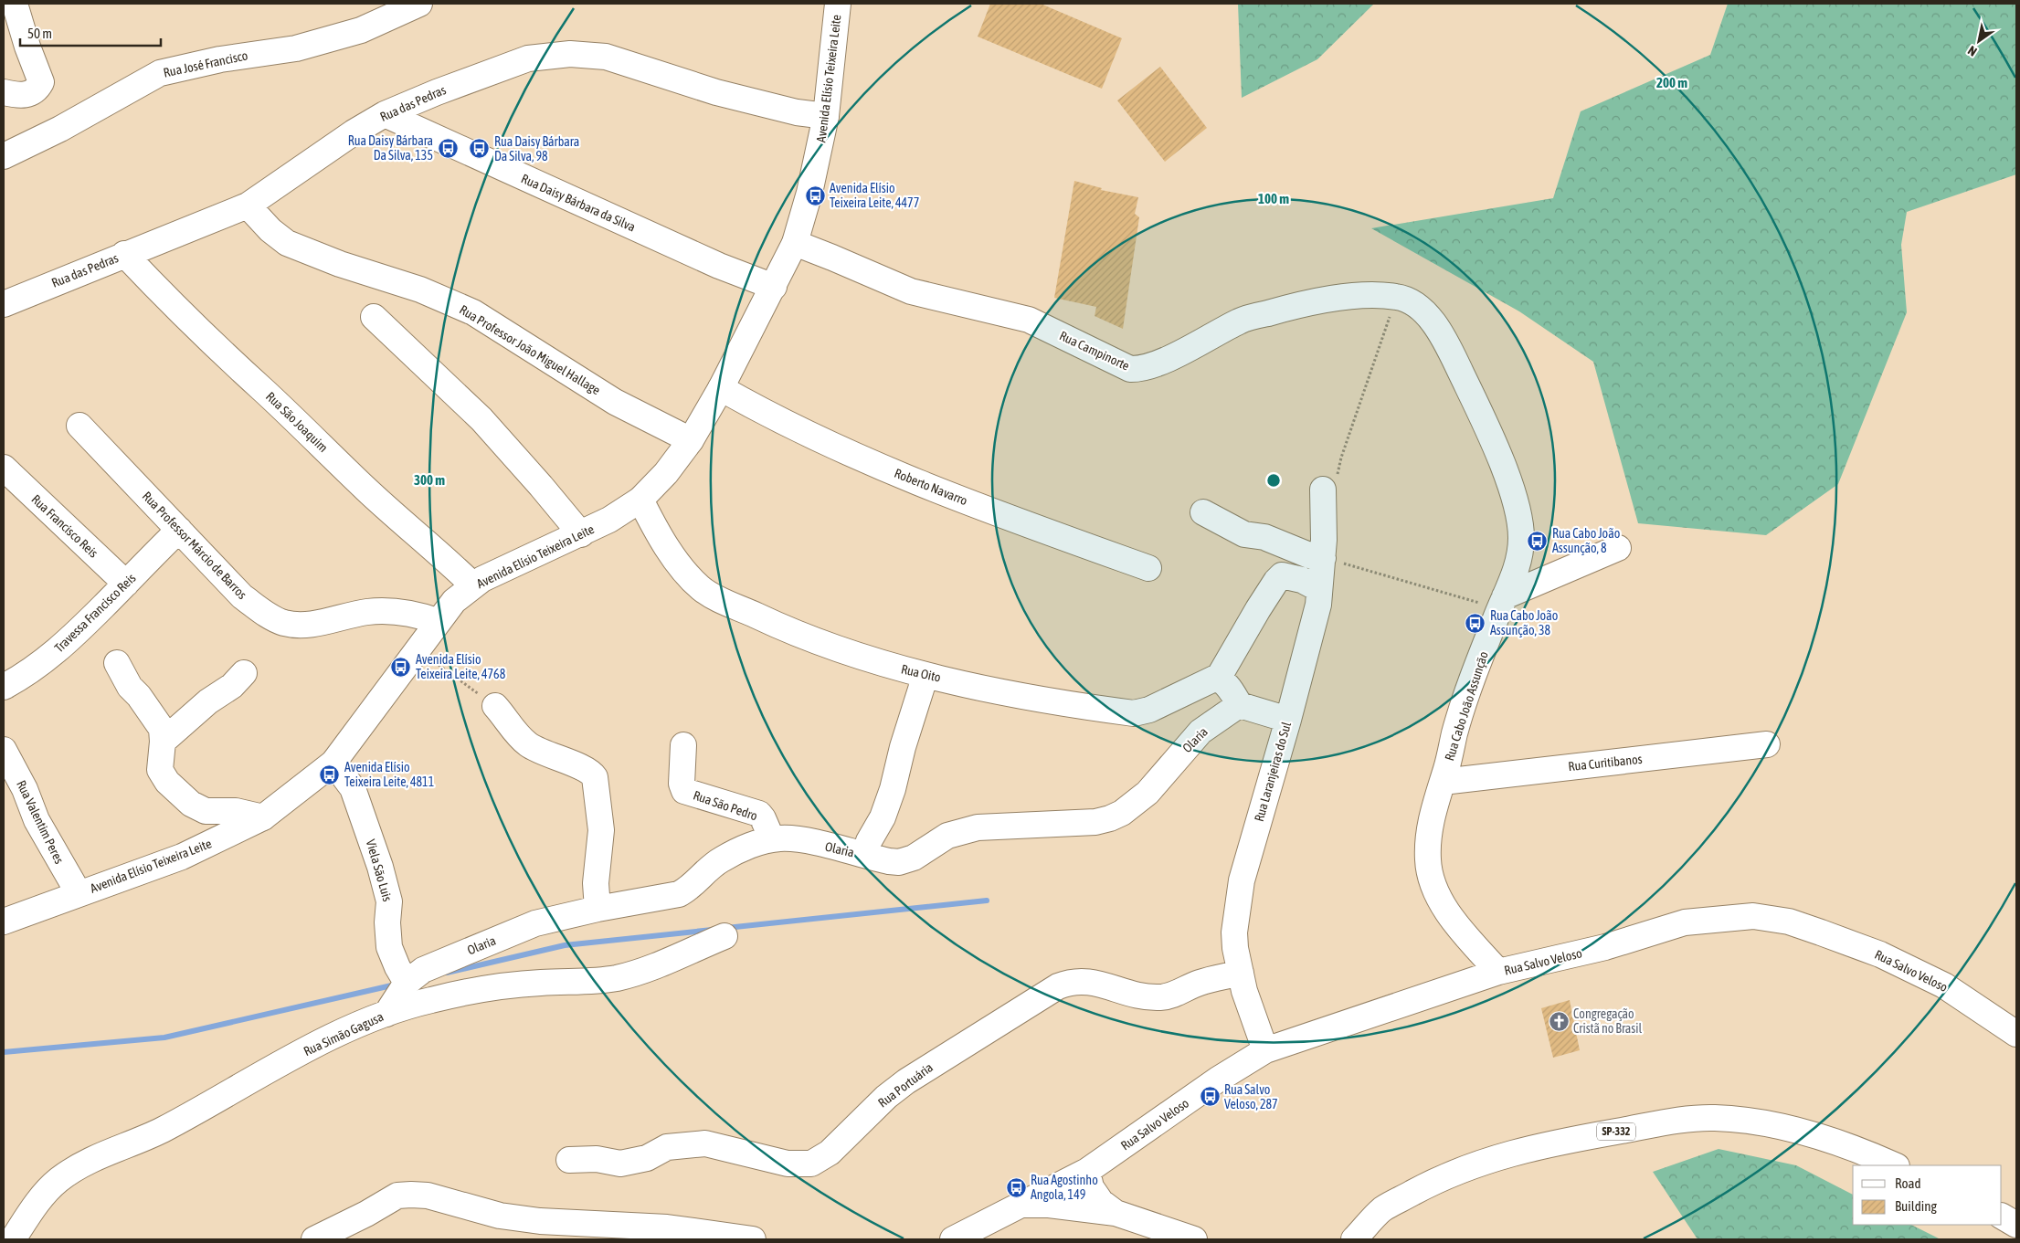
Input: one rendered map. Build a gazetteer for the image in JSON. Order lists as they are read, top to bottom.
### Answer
{
  "streets": {
    "street": [
      "Rua José Francisco",
      "Avenida Elísio Teixeira Leite",
      "Rua das Pedras",
      "Rua Daisy Bárbara da Silva",
      "Rua Professor João Miguel Hallage",
      "Rua Campinorte",
      "Rua São Joaquim",
      "Roberto Navarro",
      "Rua Francisco Reis",
      "Rua Professor Márcio de Barros",
      "Travessa Francisco Reis",
      "Rua Oito",
      "Rua Cabo João Assunção",
      "Olaria",
      "Rua Curitibanos",
      "Rua Laranjeiras do Sul",
      "Rua São Pedro",
      "Rua Valentim Peres",
      "Viela São Luis",
      "Rua Salvo Veloso",
      "Rua Simão Gagusa",
      "Rua Portuária",
      "SP-332"
    ]
  },
  "crossings": [
    ["Avenida Elísio Teixeira Leite", "Rua das Pedras"],
    ["Avenida Elísio Teixeira Leite", "Rua Daisy Bárbara da Silva"],
    ["Avenida Elísio Teixeira Leite", "Rua Professor João Miguel Hallage"],
    ["Avenida Elísio Teixeira Leite", "Rua Campinorte"],
    ["Avenida Elísio Teixeira Leite", "Rua São Joaquim"],
    ["Avenida Elísio Teixeira Leite", "Roberto Navarro"],
    ["Avenida Elísio Teixeira Leite", "Rua Professor Márcio de Barros"],
    ["Avenida Elísio Teixeira Leite", "Rua Oito"],
    ["Avenida Elísio Teixeira Leite", "Rua Valentim Peres"],
    ["Avenida Elísio Teixeira Leite", "Viela São Luis"],
    ["Rua das Pedras", "Rua Daisy Bárbara da Silva"],
    ["Rua das Pedras", "Rua Professor João Miguel Hallage"],
    ["Rua das Pedras", "Rua São Joaquim"],
    ["Rua Campinorte", "Rua Cabo João Assunção"],
    ["Rua Francisco Reis", "Travessa Francisco Reis"],
    ["Rua Professor Márcio de Barros", "Travessa Francisco Reis"],
    ["Rua Cabo João Assunção", "Rua Curitibanos"],
    ["Rua Cabo João Assunção", "Rua Salvo Veloso"],
    ["Olaria", "Rua São Pedro"],
    ["Olaria", "Viela São Luis"],
    ["Olaria", "Rua Simão Gagusa"],
    ["Rua Laranjeiras do Sul", "Rua Salvo Veloso"],
    ["Rua Laranjeiras do Sul", "Rua Portuária"]
  ],
  "places": {
    "bus stop": [
      "Rua Daisy Bárbara Da Silva, 135",
      "Rua Daisy Bárbara Da Silva, 98",
      "Avenida Elísio Teixeira Leite, 4477",
      "Rua Cabo João Assunção, 8",
      "Rua Cabo João Assunção, 38",
      "Avenida Elísio Teixeira Leite, 4768",
      "Avenida Elísio Teixeira Leite, 4811",
      "Rua Salvo Veloso, 287",
      "Rua Agostinho Angola, 149"
    ],
    "church": ["Congregação Cristã no Brasil"]
  },
  "legend": ["Road", "Building"],
  "scale_bar": "50 m",
  "north": "bottom left",
  "rings": ["200 m", "100 m", "300 m"]
}
